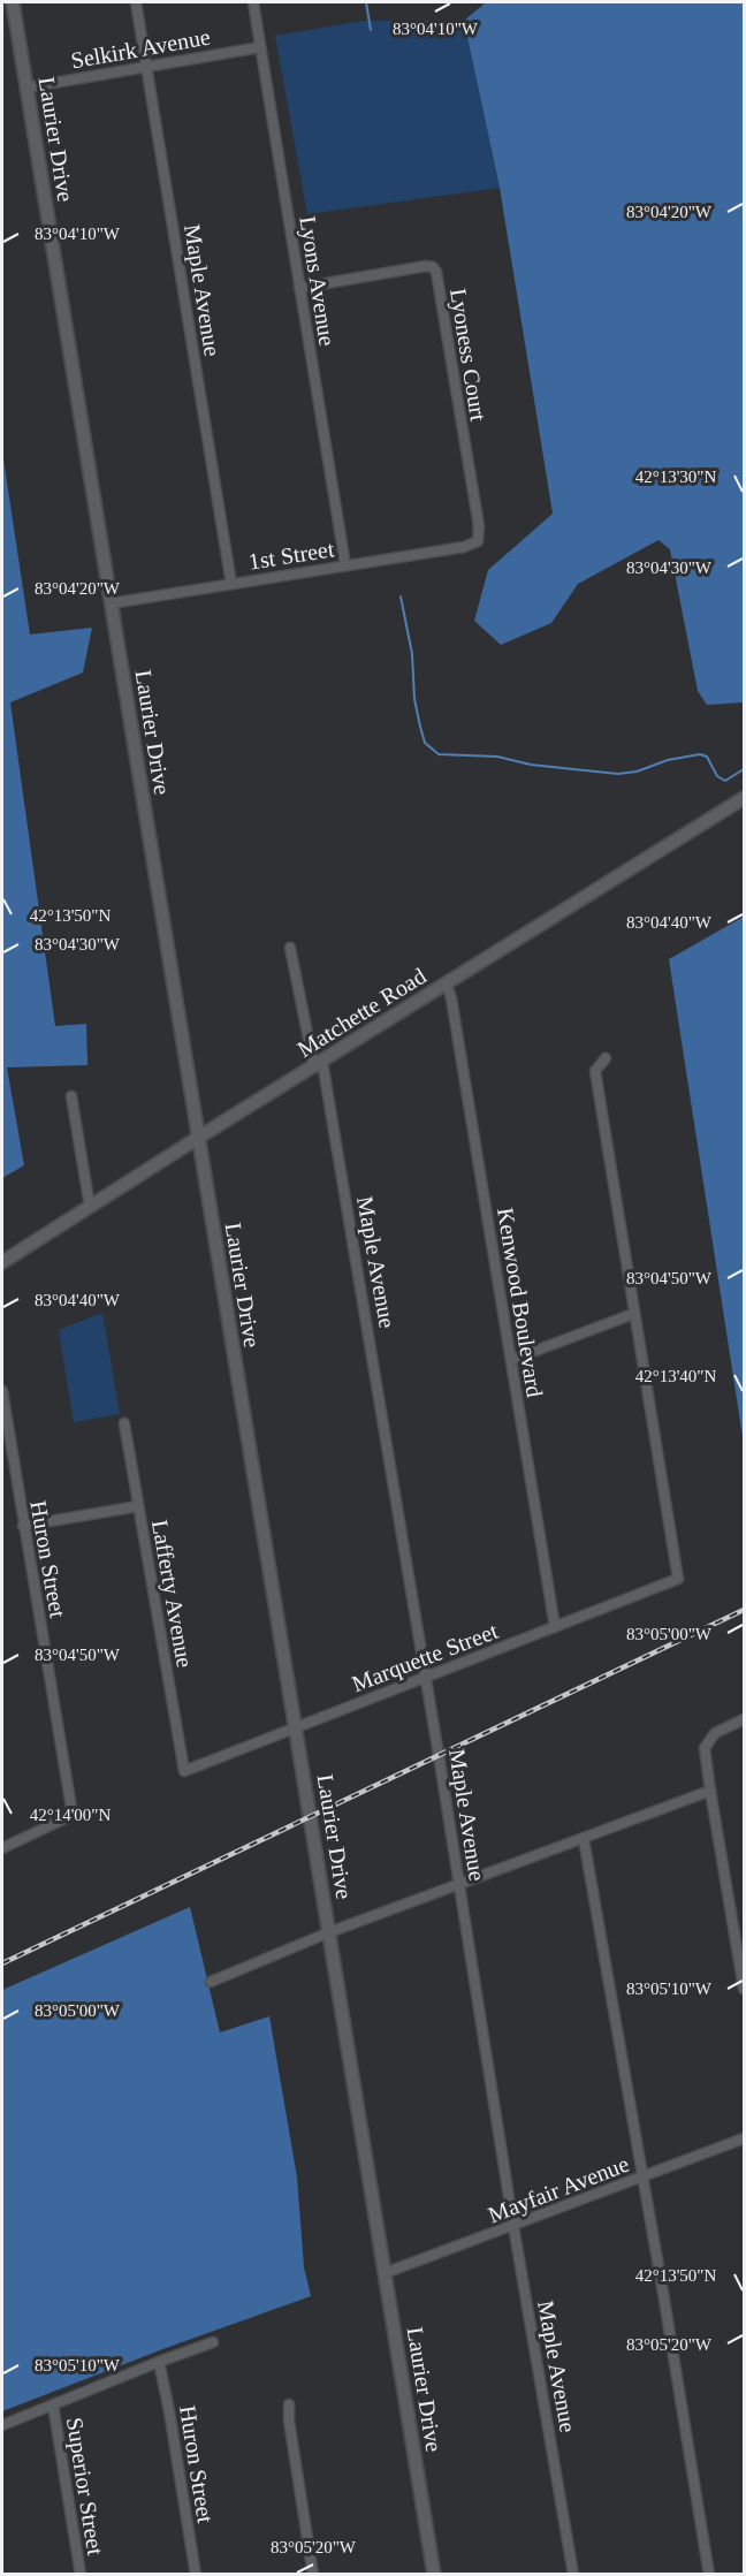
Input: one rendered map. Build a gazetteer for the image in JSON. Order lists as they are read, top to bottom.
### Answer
{
  "streets": {
    "street": [
      "Selkirk Avenue",
      "Laurier Drive",
      "Lyons Avenue",
      "Maple Avenue",
      "Lyoness Court",
      "1st Street",
      "Matchette Road",
      "Kenwood Boulevard",
      "Huron Street",
      "Lafferty Avenue",
      "Marquette Street",
      "Mayfair Avenue",
      "Superior Street"
    ]
  },
  "crossings": [
    ["Selkirk Avenue", "Laurier Drive"],
    ["Selkirk Avenue", "Lyons Avenue"],
    ["Selkirk Avenue", "Maple Avenue"],
    ["Laurier Drive", "1st Street"],
    ["Laurier Drive", "Matchette Road"],
    ["Laurier Drive", "Marquette Street"],
    ["Laurier Drive", "Mayfair Avenue"],
    ["Lyons Avenue", "Lyoness Court"],
    ["Lyons Avenue", "1st Street"],
    ["Maple Avenue", "1st Street"],
    ["Maple Avenue", "Matchette Road"],
    ["Maple Avenue", "Marquette Street"],
    ["Maple Avenue", "Mayfair Avenue"],
    ["Lyoness Court", "1st Street"],
    ["Matchette Road", "Kenwood Boulevard"],
    ["Kenwood Boulevard", "Marquette Street"],
    ["Lafferty Avenue", "Marquette Street"]
  ],
  "coordinates": [
    "83°04'10\"W",
    "83°04'20\"W",
    "42°13'30\"N",
    "83°04'30\"W",
    "42°13'50\"N",
    "83°04'40\"W",
    "83°04'50\"W",
    "42°13'40\"N",
    "83°05'00\"W",
    "42°14'00\"N",
    "83°05'10\"W",
    "83°05'20\"W"
  ]
}
